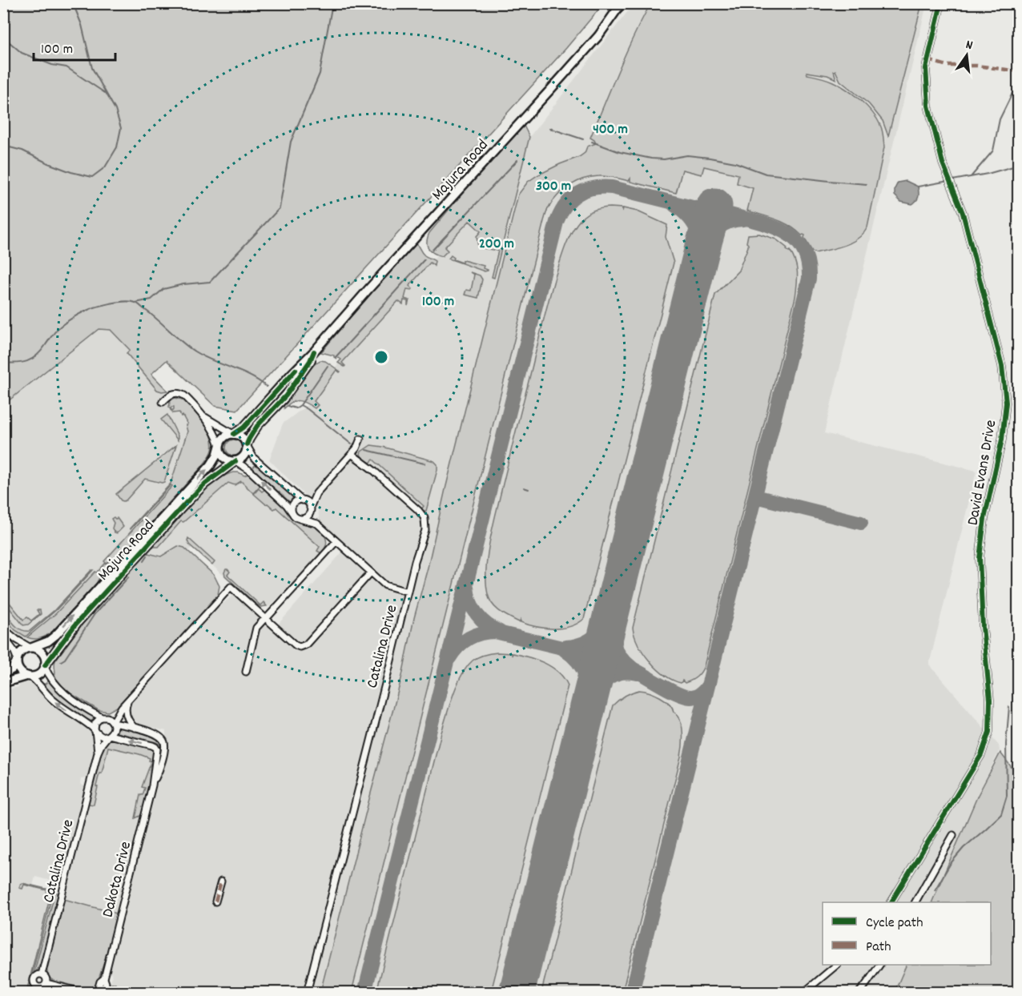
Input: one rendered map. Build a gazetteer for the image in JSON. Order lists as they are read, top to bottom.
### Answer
{
  "streets": {
    "main road": ["Majura Road"],
    "street": ["David Evans Drive", "Catalina Drive", "Dakota Drive"]
  },
  "legend": ["Cycle path", "Path"],
  "scale_bar": "100 m",
  "north": "top",
  "rings": [
    "400 m",
    "300 m",
    "200 m",
    "100 m"
  ]
}
